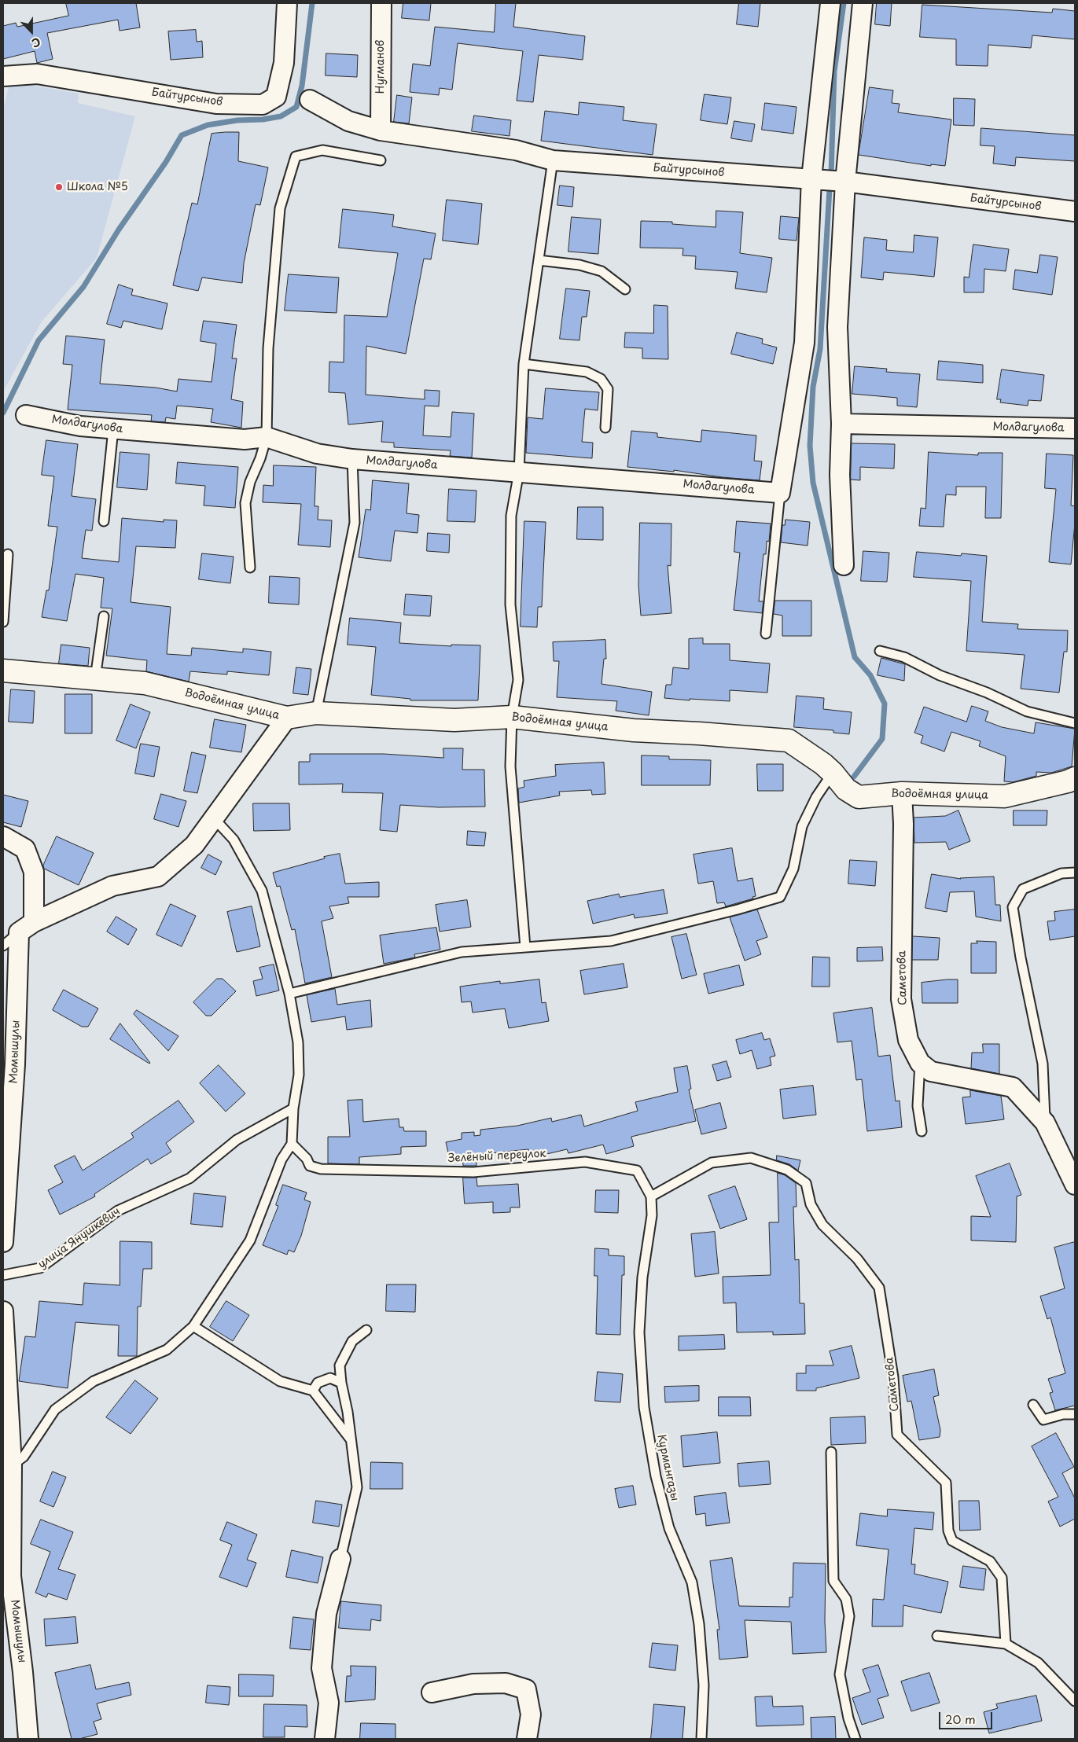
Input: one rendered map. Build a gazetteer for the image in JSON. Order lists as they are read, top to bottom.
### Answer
{
  "streets": {
    "street": [
      "Нугманов",
      "Байтурсынов",
      "Молдагулова",
      "Водоёмная улица",
      "Саметова",
      "Момышулы"
    ],
    "lane": ["Зелёный переулок", "улица Янушкевич", "Курмангазы"]
  },
  "crossings": [
    ["Нугманов", "Байтурсынов"],
    ["Водоёмная улица", "Саметова"],
    ["Саметова", "Зелёный переулок"],
    ["Саметова", "Курмангазы"],
    ["Зелёный переулок", "Курмангазы"]
  ],
  "places": ["Школа №5"],
  "scale_bar": "20 m",
  "north": "bottom"
}
